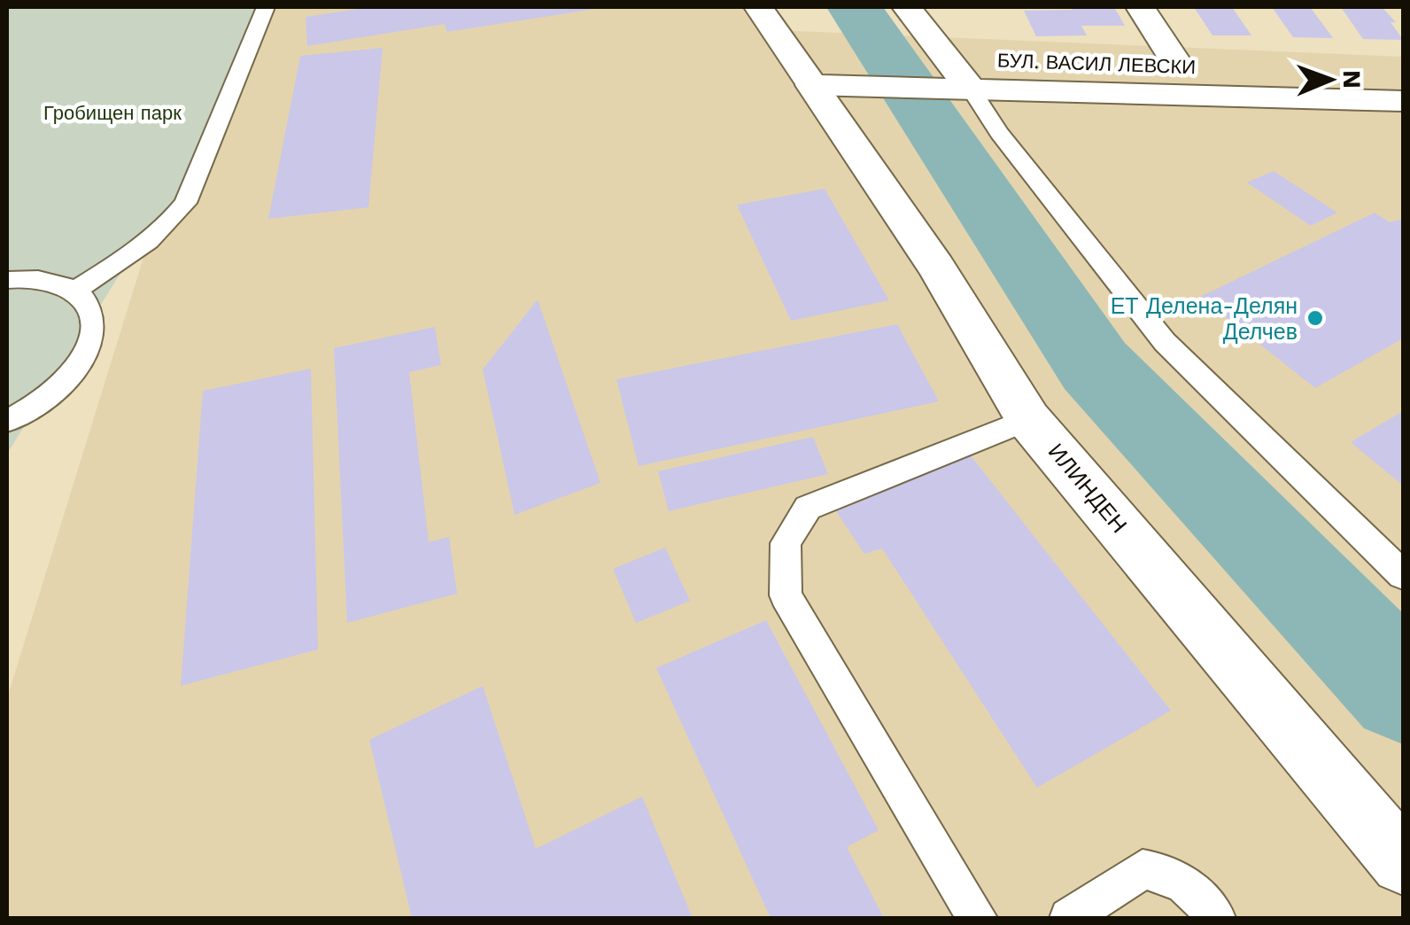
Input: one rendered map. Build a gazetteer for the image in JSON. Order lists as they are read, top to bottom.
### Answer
{
  "streets": {
    "main road": ["БУЛ. ВАСИЛ ЛЕВСКИ", "ИЛИНДЕН"]
  },
  "crossings": [
    ["БУЛ. ВАСИЛ ЛЕВСКИ", "ИЛИНДЕН"]
  ],
  "parks": ["Гробищен парк"],
  "places": ["ЕТ Делена-Делян Делчев"],
  "north": "right"
}
